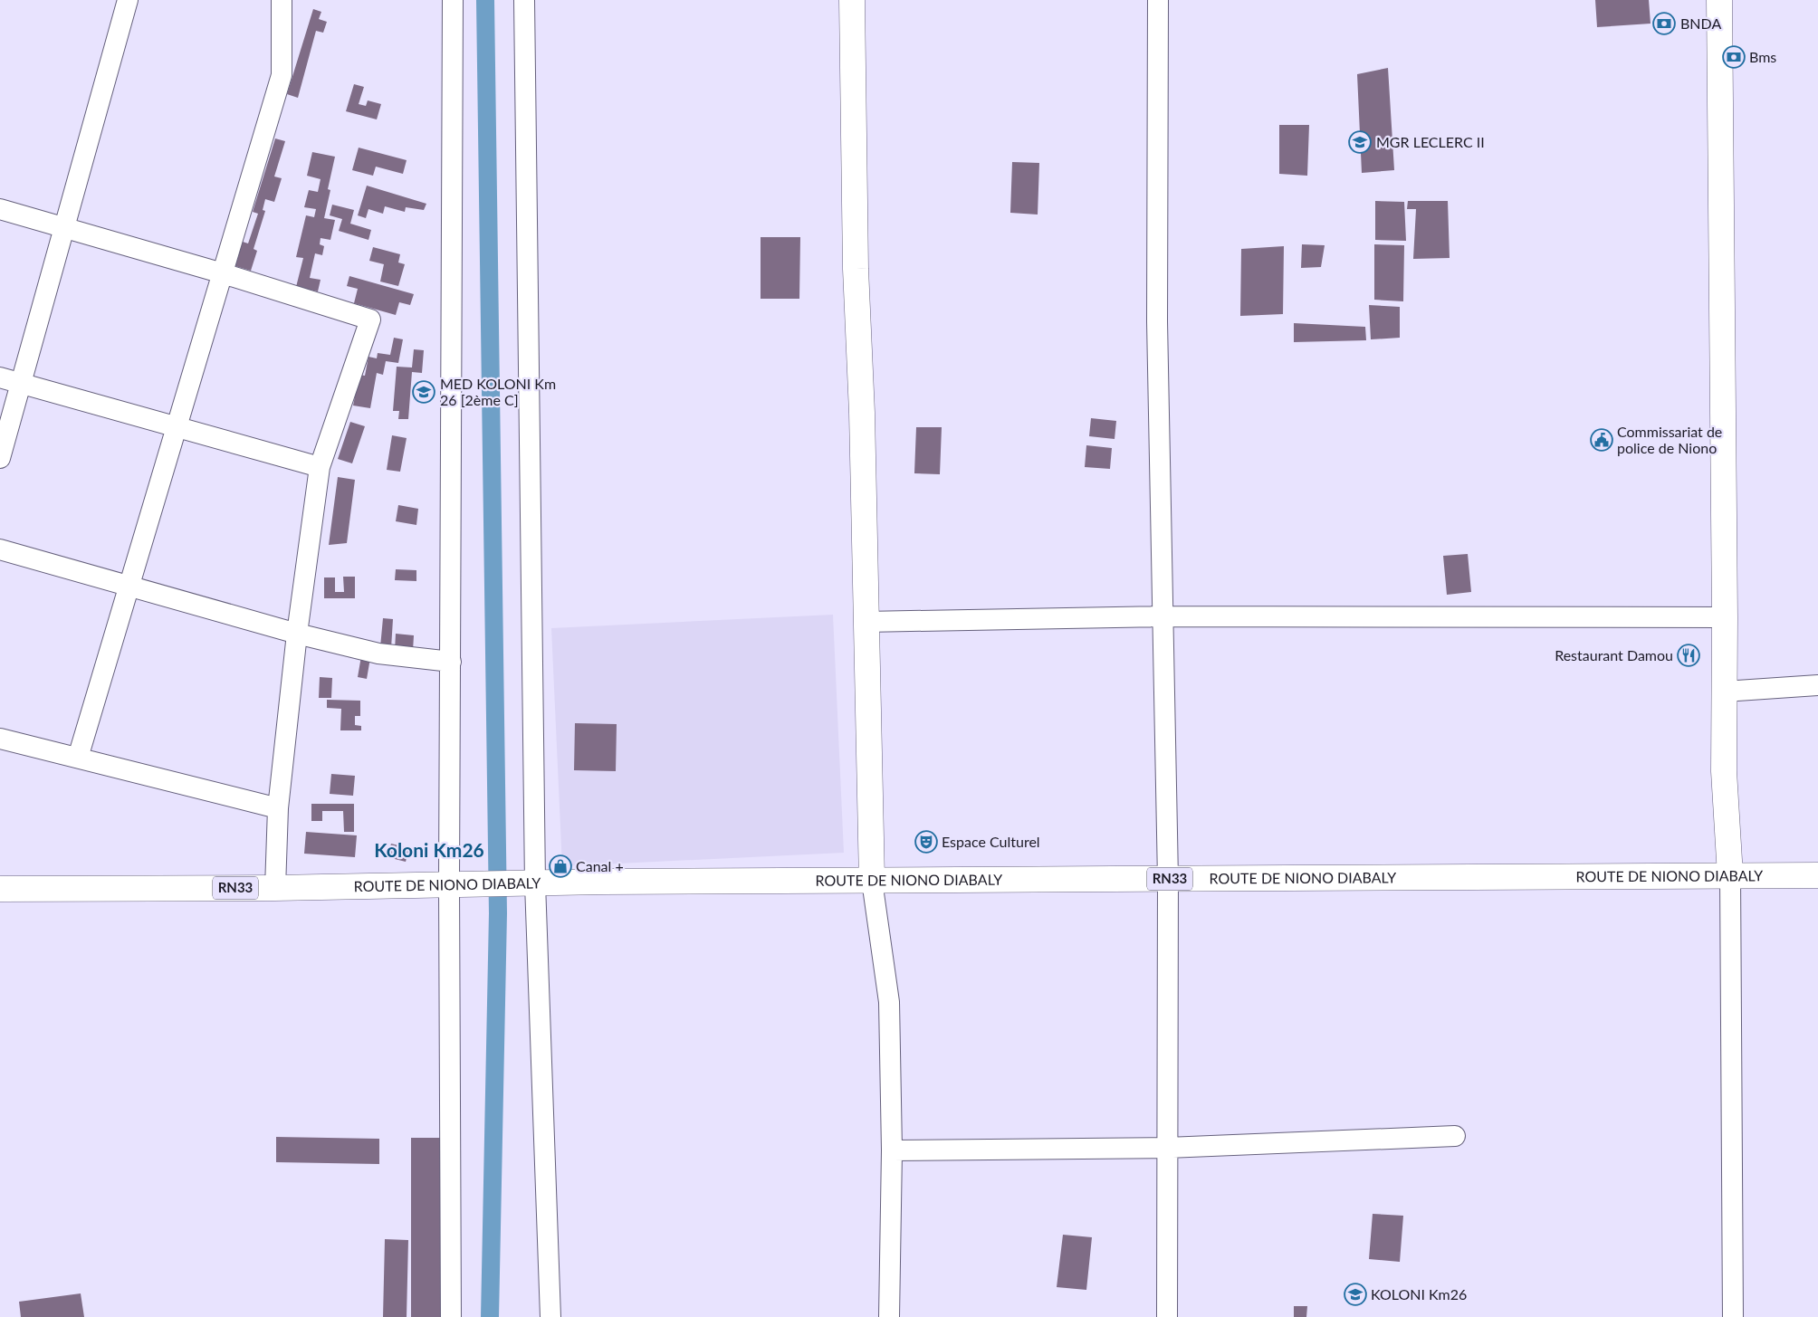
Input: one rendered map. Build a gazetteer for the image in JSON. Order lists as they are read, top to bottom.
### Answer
{
  "streets": {
    "main road": ["ROUTE DE NIONO DIABALY", "RN33"]
  },
  "districts": ["Koloni Km26"],
  "places": {
    "bank": ["BNDA", "Bms"],
    "school or university": ["MGR LECLERC II", "MED KOLONI Km 26 [2ème C]", "KOLONI Km26"],
    "public building": ["Commissariat de police de Niono"],
    "restaurant": ["Restaurant Damou"],
    "theatre": ["Espace Culturel"],
    "shop": ["Canal +"]
  }
}
